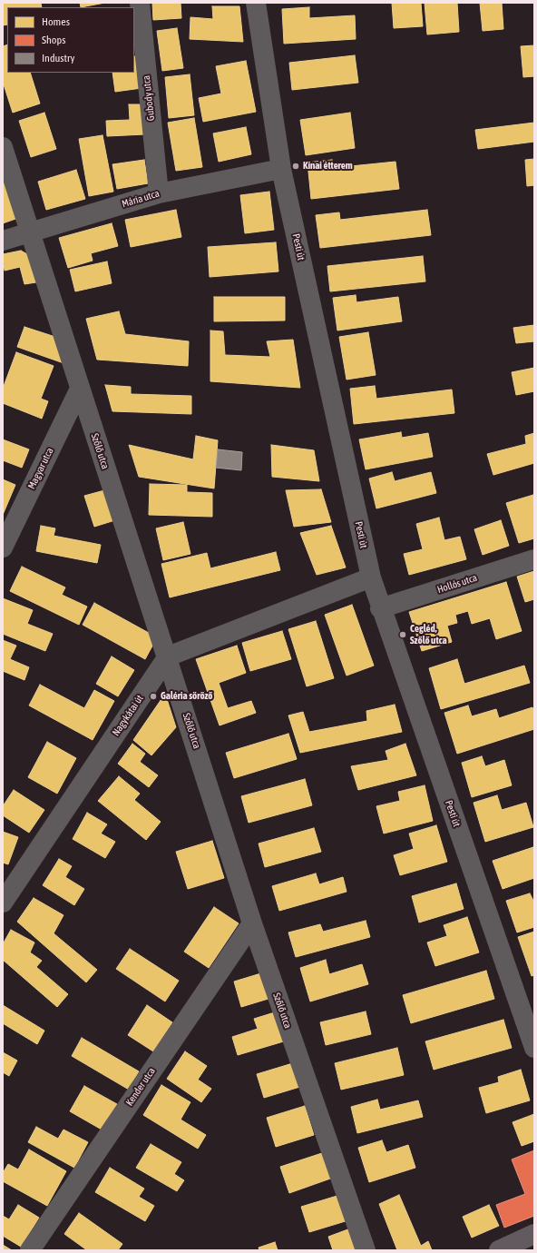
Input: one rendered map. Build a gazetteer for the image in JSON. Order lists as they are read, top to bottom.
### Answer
{
  "streets": {
    "street": [
      "Gubody utca",
      "Mária utca",
      "Pesti út",
      "Szőlő utca",
      "Magyar utca",
      "Hollós utca",
      "Nagykátai út",
      "Kender utca"
    ]
  },
  "crossings": [
    ["Gubody utca", "Mária utca"],
    ["Mária utca", "Pesti út"],
    ["Mária utca", "Szőlő utca"],
    ["Pesti út", "Hollós utca"],
    ["Szőlő utca", "Magyar utca"],
    ["Szőlő utca", "Nagykátai út"],
    ["Szőlő utca", "Kender utca"]
  ],
  "places": ["Kínai étterem", "Cegléd, Szőlő utca", "Galéria söröző"],
  "legend": ["Homes", "Shops", "Industry"]
}
